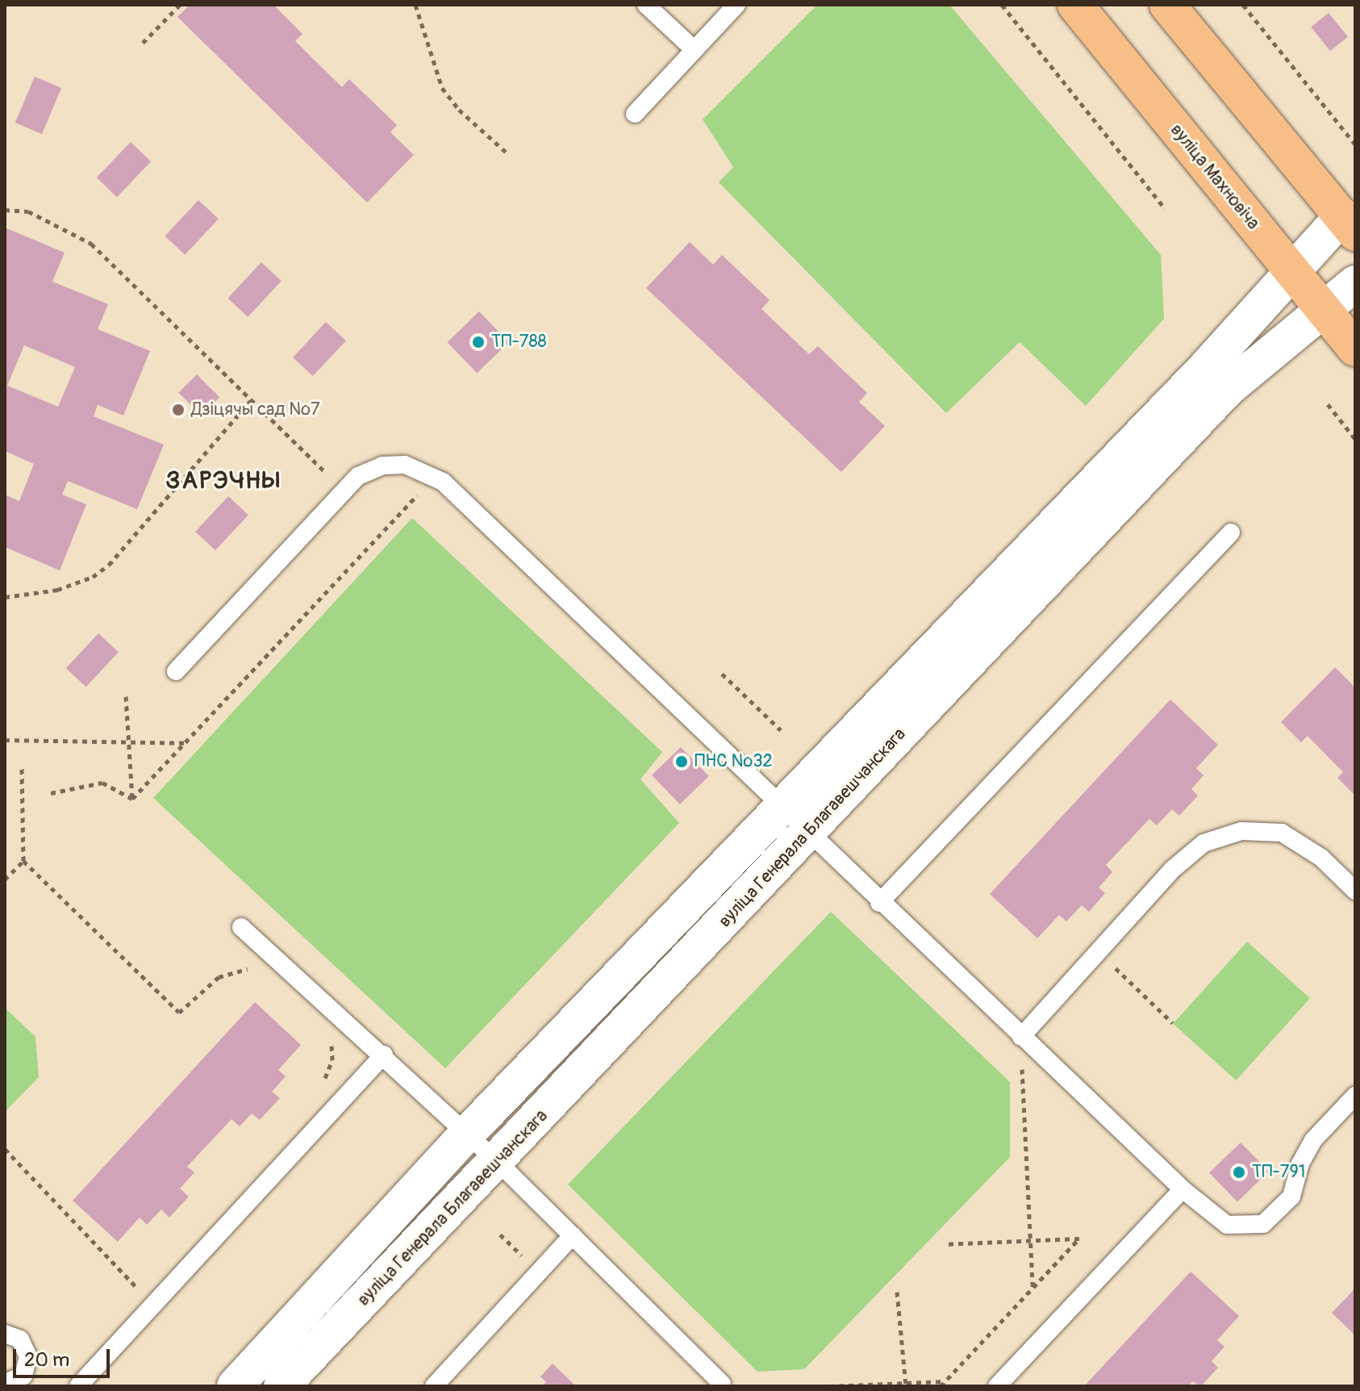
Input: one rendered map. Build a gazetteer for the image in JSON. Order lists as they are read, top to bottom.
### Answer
{
  "streets": {
    "main road": ["вуліца Махновіча"],
    "street": ["вуліца Генерала Благавешчанскага"]
  },
  "crossings": [
    ["вуліца Махновіча", "вуліца Генерала Благавешчанскага"]
  ],
  "districts": ["ЗАРЭЧНЫ"],
  "places": [
    "ТП-788",
    "Дзіцячы сад №7",
    "ПНС №32",
    "ТП-791"
  ],
  "scale_bar": "20 m"
}
